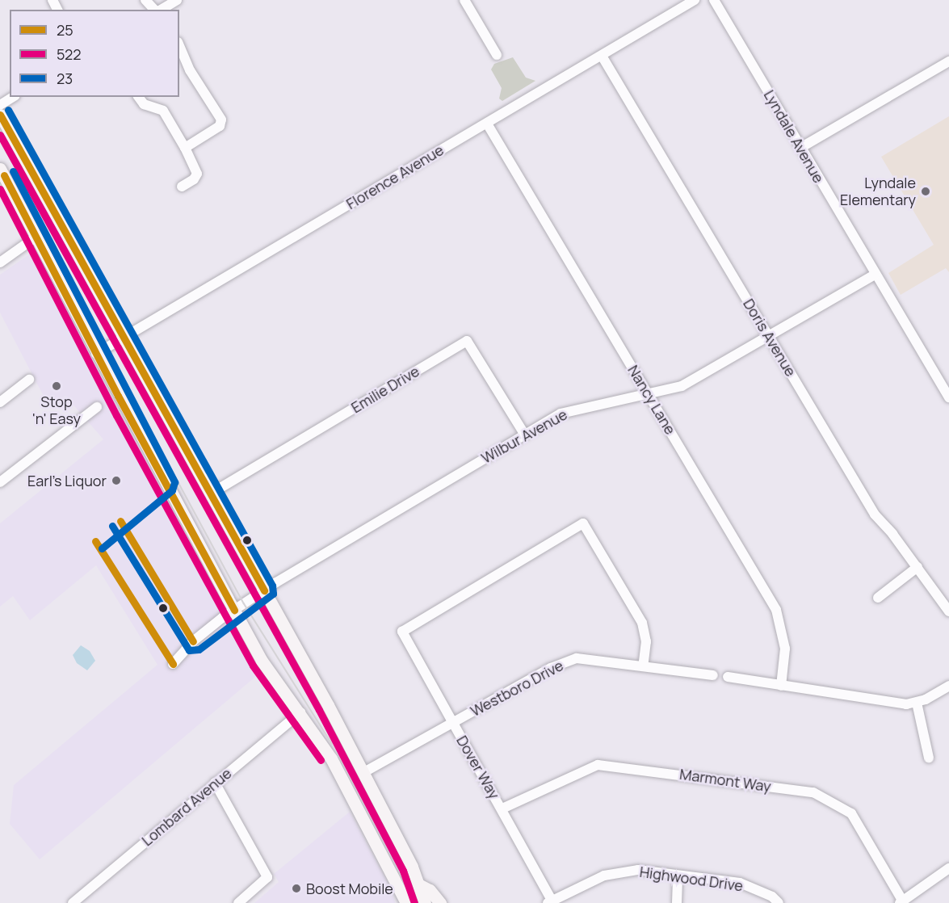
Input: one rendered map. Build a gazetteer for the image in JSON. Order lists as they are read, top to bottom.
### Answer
{
  "streets": {
    "street": [
      "Lyndale Avenue",
      "Florence Avenue",
      "Doris Avenue",
      "Emilie Drive",
      "Nancy Lane",
      "Wilbur Avenue",
      "Westboro Drive",
      "Dover Way",
      "Marmont Way",
      "Lombard Avenue",
      "Highwood Drive"
    ]
  },
  "crossings": [
    ["Lyndale Avenue", "Wilbur Avenue"],
    ["Florence Avenue", "Doris Avenue"],
    ["Florence Avenue", "Nancy Lane"],
    ["Doris Avenue", "Wilbur Avenue"],
    ["Emilie Drive", "Wilbur Avenue"],
    ["Nancy Lane", "Wilbur Avenue"],
    ["Westboro Drive", "Dover Way"],
    ["Dover Way", "Marmont Way"],
    ["Dover Way", "Highwood Drive"]
  ],
  "places": [
    "Lyndale Elementary",
    "Stop 'n' Easy",
    "Earl's Liquor",
    "Boost Mobile"
  ],
  "lines": ["transit line 23", "transit line 25", "transit line 522"],
  "legend": ["25", "522", "23"]
}
